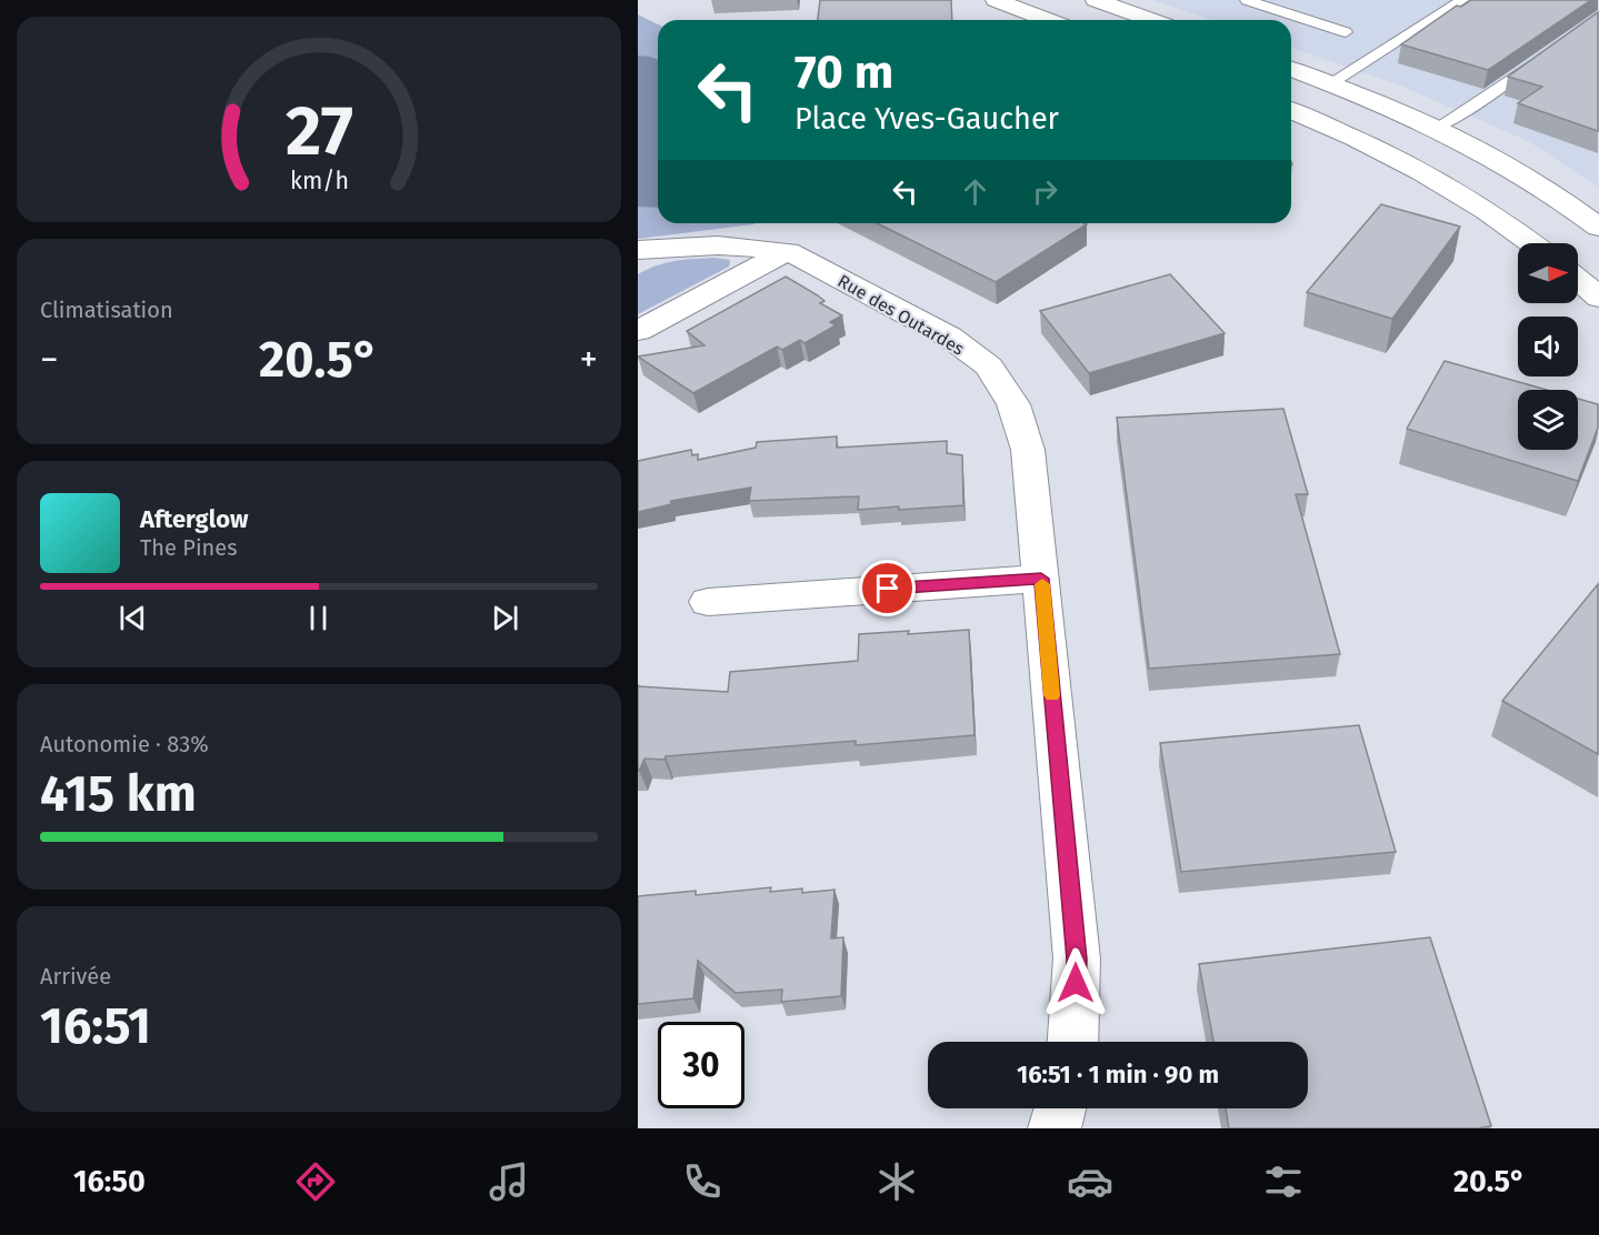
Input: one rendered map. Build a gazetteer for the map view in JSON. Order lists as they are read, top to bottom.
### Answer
{
  "streets": {
    "street": ["Rue des Outardes"]
  },
  "north": "right",
  "page": {
    "turn": ["70 m", "Place Yves-Gaucher"],
    "tile": [
      "Climatisation",
      ["Autonomie · 83%", "415 km"],
      ["Arrivée", "16:51"]
    ],
    "heat": ["−", "20.5°", "+"],
    "song": ["Afterglow", "The Pines"],
    "limit": "30",
    "trip": "16:51 · 1 min · 90 m",
    "tabs": ["16:50", "20.5°"],
    "gauge": ["27", "km/h"]
  }
}
